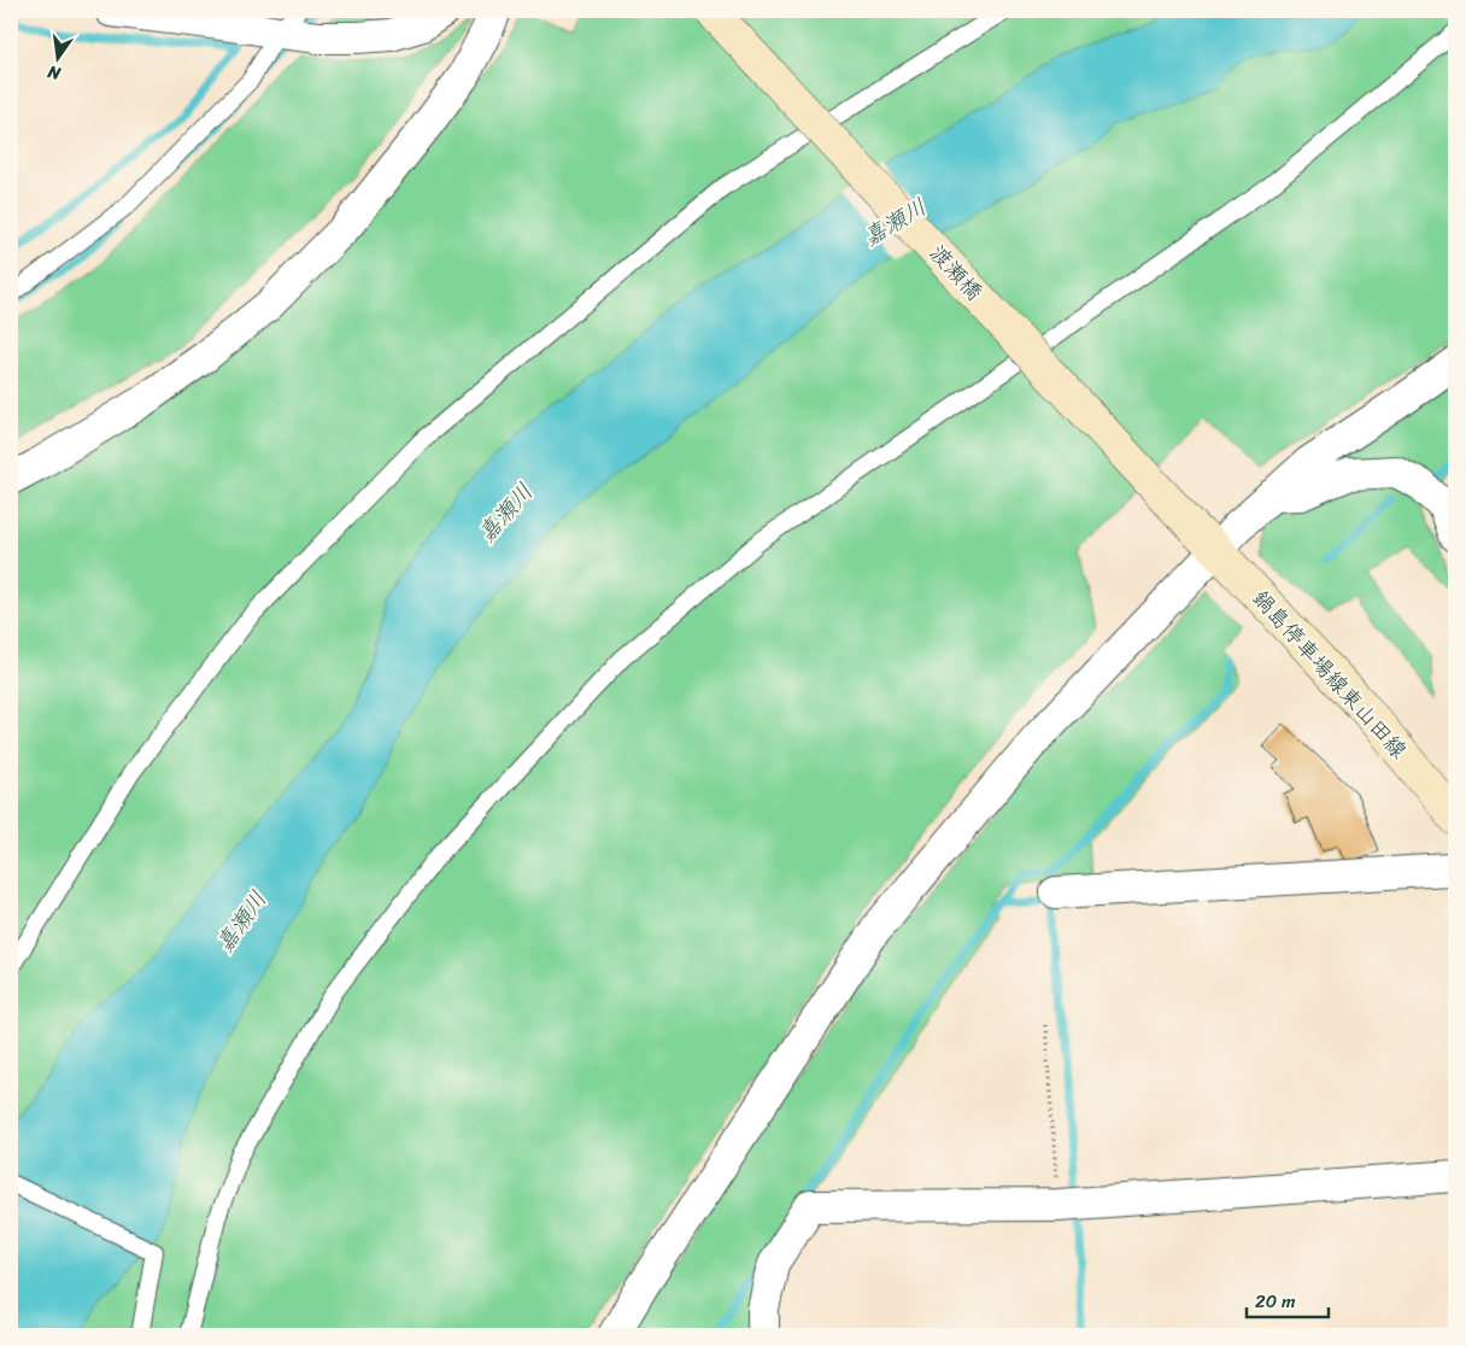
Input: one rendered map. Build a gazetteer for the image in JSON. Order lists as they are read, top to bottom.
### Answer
{
  "streets": {
    "main road": ["渡瀬橋", "鍋島停車場線東山田線"]
  },
  "crossings": [
    ["渡瀬橋", "鍋島停車場線東山田線"]
  ],
  "water": ["嘉瀬川"],
  "scale_bar": "20 m",
  "north": "bottom"
}
